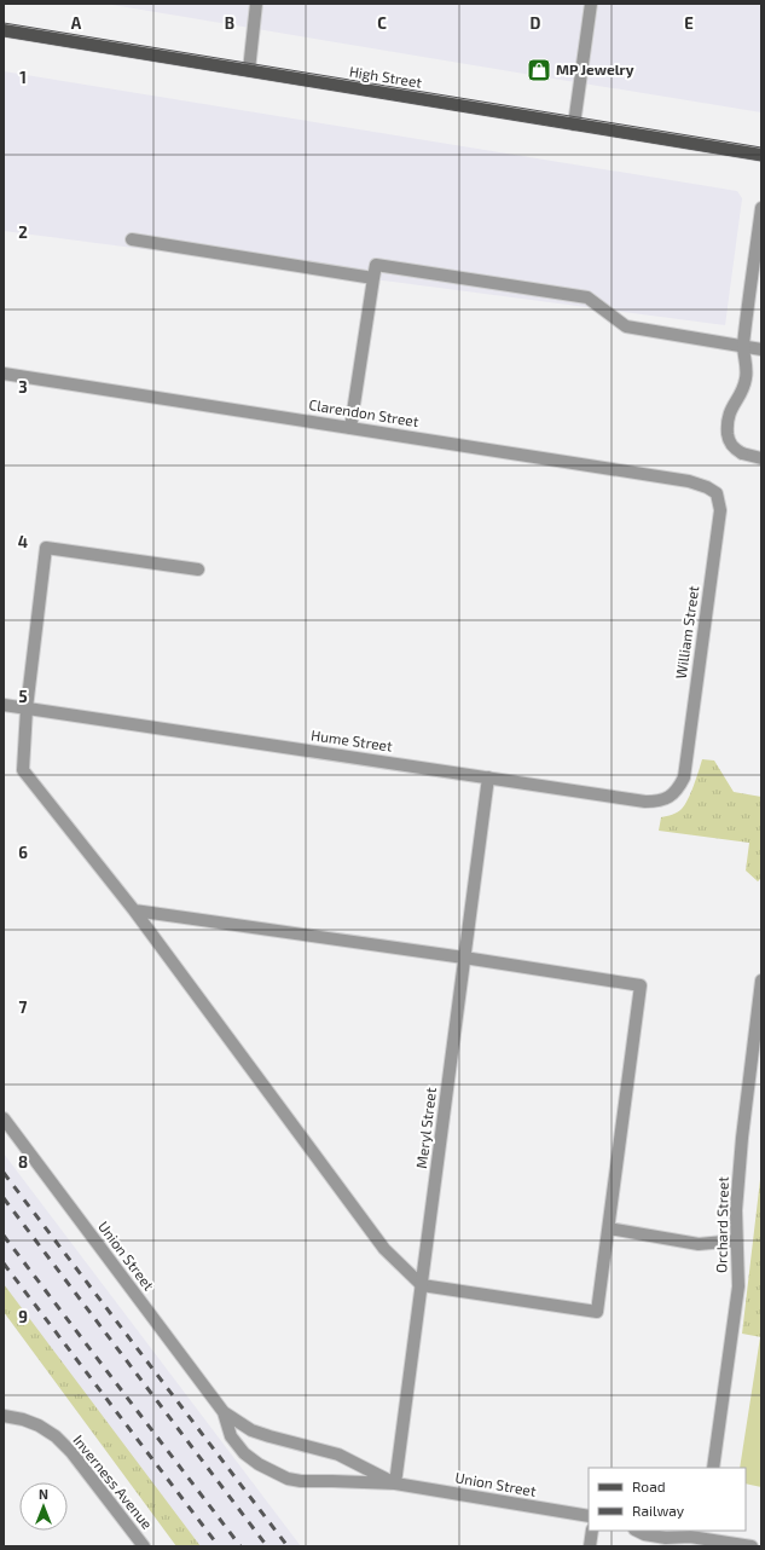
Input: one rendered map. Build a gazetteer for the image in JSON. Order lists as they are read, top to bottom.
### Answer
{
  "streets": {
    "main road": ["High Street"],
    "street": [
      "Clarendon Street",
      "William Street",
      "Hume Street",
      "Meryl Street",
      "Orchard Street",
      "Union Street",
      "Inverness Avenue"
    ]
  },
  "crossings": [
    ["Clarendon Street", "William Street"],
    ["William Street", "Hume Street"],
    ["Hume Street", "Meryl Street"],
    ["Meryl Street", "Union Street"]
  ],
  "places": {
    "shop": ["MP Jewelry"]
  },
  "legend": ["Road", "Railway"],
  "north": "top",
  "grid": {
    "columns": [
      "A",
      "B",
      "C",
      "D",
      "E"
    ],
    "rows": [
      "1",
      "2",
      "3",
      "4",
      "5",
      "6",
      "7",
      "8",
      "9"
    ]
  }
}
